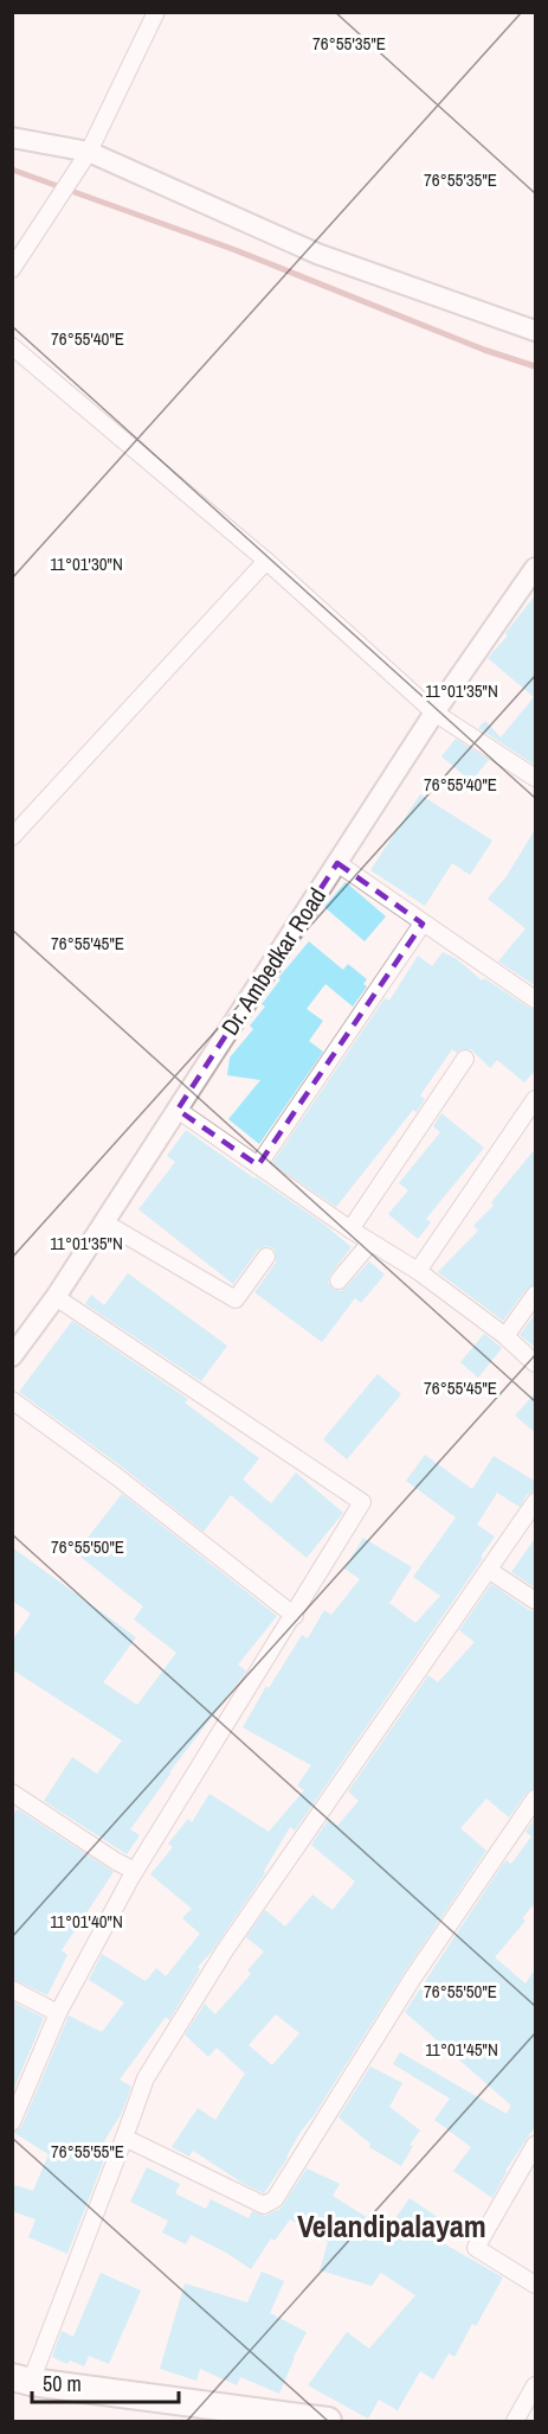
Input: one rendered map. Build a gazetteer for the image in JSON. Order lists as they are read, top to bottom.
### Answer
{
  "streets": {
    "street": ["Dr. Ambedkar Road"]
  },
  "districts": ["Velandipalayam"],
  "scale_bar": "50 m",
  "coordinates": [
    "76°55'35\"E",
    "76°55'40\"E",
    "11°01'30\"N",
    "11°01'35\"N",
    "76°55'45\"E",
    "76°55'50\"E",
    "11°01'40\"N",
    "11°01'45\"N",
    "76°55'55\"E"
  ]
}
